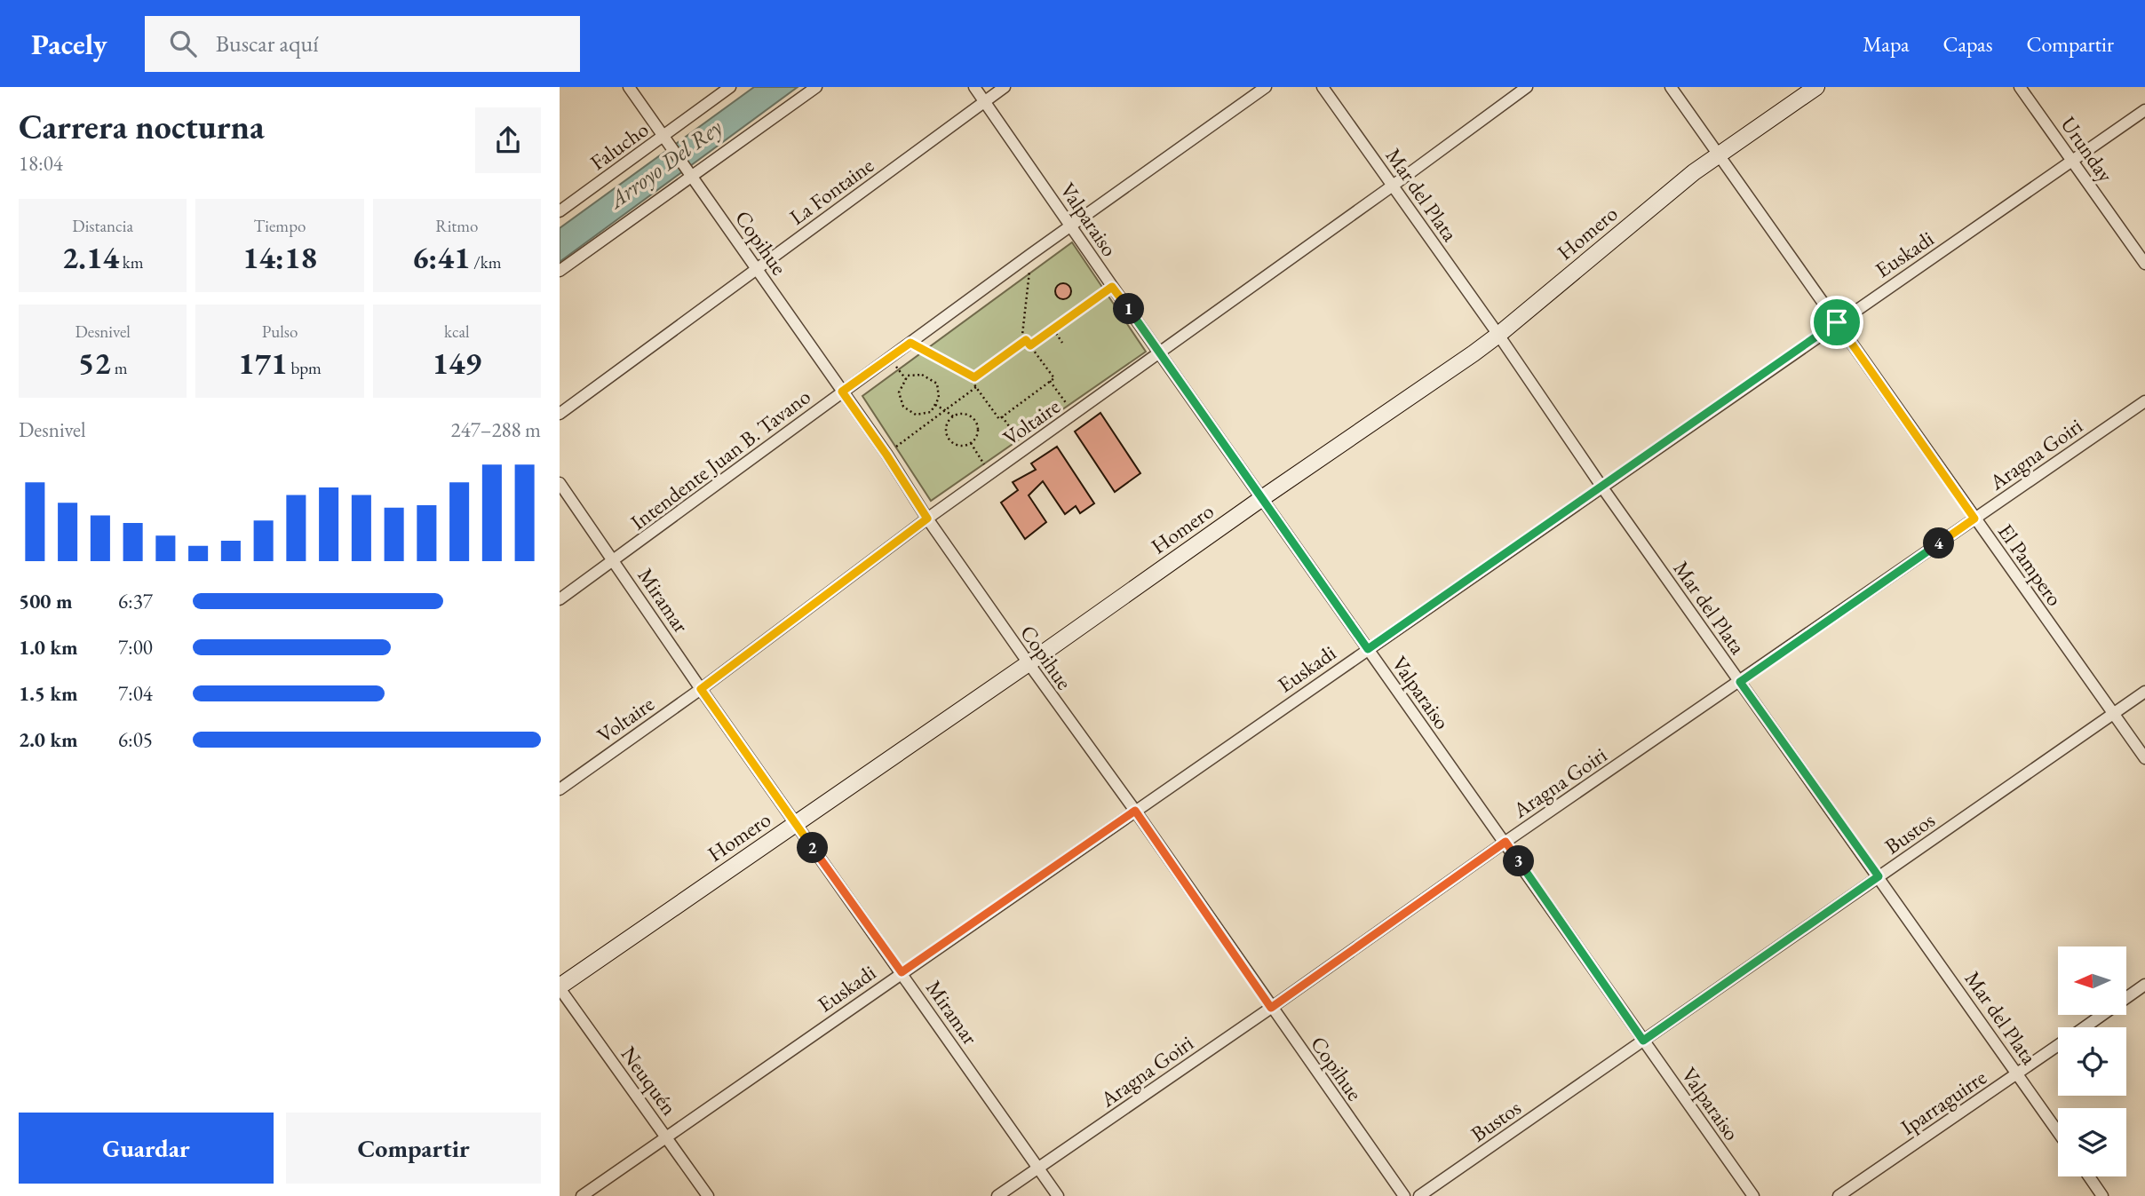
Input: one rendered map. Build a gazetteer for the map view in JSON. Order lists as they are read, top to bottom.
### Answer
{
  "streets": {
    "main road": ["Homero"],
    "street": [
      "Falucho",
      "Urunday",
      "La Fontaine",
      "Mar del Plata",
      "Valparaiso",
      "Copihue",
      "Euskadi",
      "Voltaire",
      "Aragna Goiri",
      "Intendente Juan B. Tavano",
      "El Pampero",
      "Miramar",
      "Bustos",
      "Neuquén",
      "Iparraguirre"
    ]
  },
  "crossings": [
    ["Falucho", "Copihue"],
    ["Urunday", "Euskadi"],
    ["La Fontaine", "Valparaiso"],
    ["La Fontaine", "Copihue"],
    ["Mar del Plata", "Homero"],
    ["Mar del Plata", "Euskadi"],
    ["Mar del Plata", "Voltaire"],
    ["Mar del Plata", "Aragna Goiri"],
    ["Mar del Plata", "Bustos"],
    ["Mar del Plata", "Iparraguirre"],
    ["Valparaiso", "Homero"],
    ["Valparaiso", "Euskadi"],
    ["Valparaiso", "Voltaire"],
    ["Valparaiso", "Aragna Goiri"],
    ["Valparaiso", "Intendente Juan B. Tavano"],
    ["Valparaiso", "Bustos"],
    ["Homero", "Copihue"],
    ["Homero", "El Pampero"],
    ["Homero", "Miramar"],
    ["Homero", "Neuquén"],
    ["Copihue", "Euskadi"],
    ["Copihue", "Voltaire"],
    ["Copihue", "Aragna Goiri"],
    ["Copihue", "Intendente Juan B. Tavano"],
    ["Euskadi", "El Pampero"],
    ["Euskadi", "Miramar"],
    ["Euskadi", "Neuquén"],
    ["Voltaire", "Miramar"],
    ["Aragna Goiri", "El Pampero"],
    ["Aragna Goiri", "Miramar"],
    ["Intendente Juan B. Tavano", "Miramar"],
    ["El Pampero", "Bustos"]
  ],
  "water": ["Arroyo Del Rey"],
  "north": "left",
  "page": {
    "header": "Pacely",
    "search": "Buscar aquí",
    "nav": ["Mapa", "Capas", "Compartir"],
    "heading": ["Carrera nocturna", "18:04"],
    "stats": [
      ["Distancia", "2.14 km"],
      ["Tiempo", "14:18"],
      ["Ritmo", "6:41 /km"],
      ["Desnivel", "52 m"],
      ["Pulso", "171 bpm"],
      ["kcal", "149"]
    ],
    "pins": [
      "1",
      "4",
      "2",
      "3"
    ],
    "chart": ["Desnivel", "247–288 m"],
    "list": [
      {
        "name": "500 m",
        "note": "6:37"
      },
      {
        "name": "1.0 km",
        "note": "7:00"
      },
      {
        "name": "1.5 km",
        "note": "7:04"
      },
      {
        "name": "2.0 km",
        "note": "6:05"
      }
    ],
    "buttons": ["Guardar", "Compartir"]
  }
}
